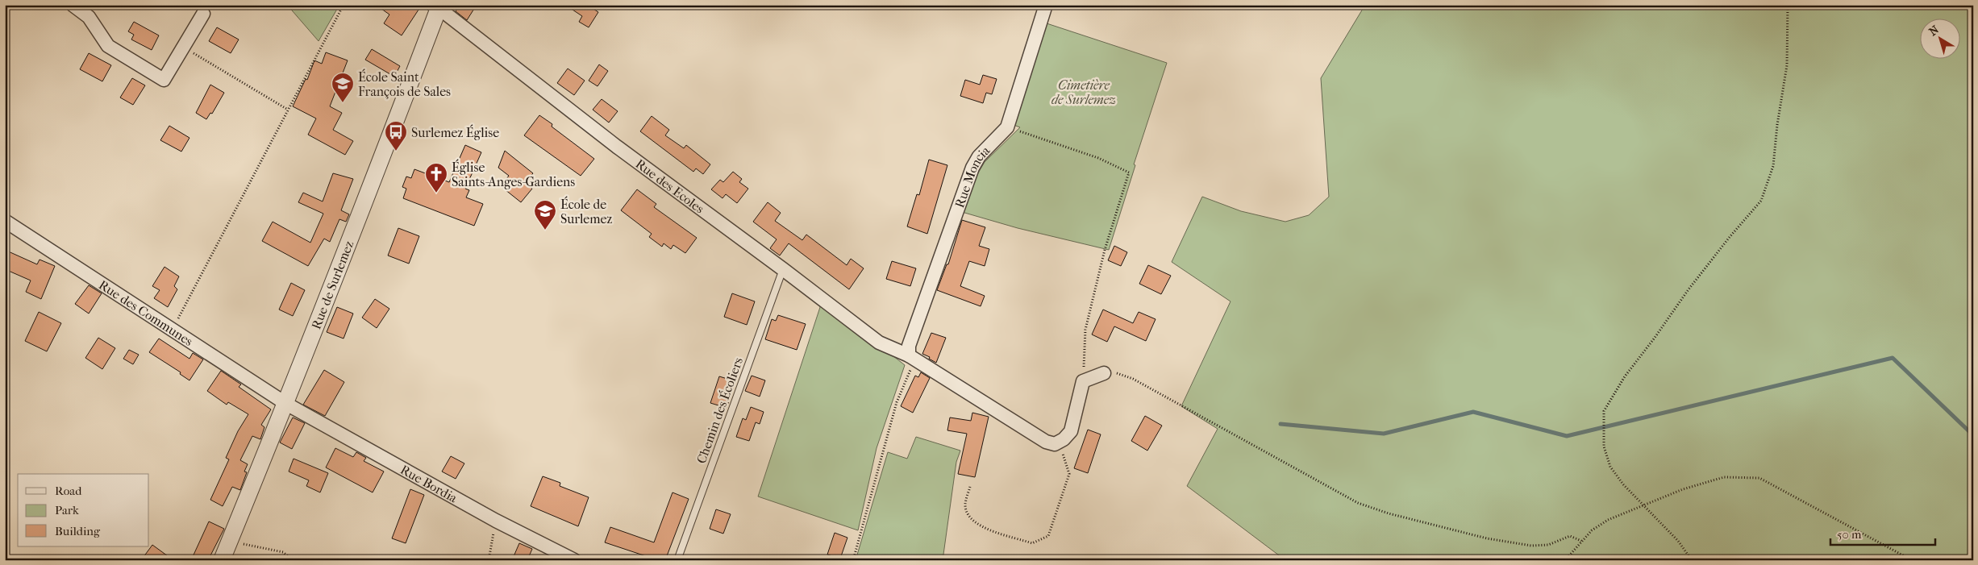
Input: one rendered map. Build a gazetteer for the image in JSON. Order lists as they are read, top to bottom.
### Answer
{
  "streets": {
    "street": [
      "Rue Moncia",
      "Rue des Ecoles",
      "Rue de Surlemez",
      "Rue des Communes",
      "Rue Bordia"
    ],
    "lane": ["Chemin des Écoliers"]
  },
  "crossings": [
    ["Rue Moncia", "Rue des Ecoles"],
    ["Rue des Ecoles", "Rue de Surlemez"],
    ["Rue des Ecoles", "Chemin des Écoliers"],
    ["Rue de Surlemez", "Rue des Communes"],
    ["Rue de Surlemez", "Rue Bordia"],
    ["Rue des Communes", "Rue Bordia"]
  ],
  "parks": ["Cimetière de Surlemez"],
  "places": {
    "school or university": ["École Saint François de Sales", "École de Surlemez"],
    "bus stop": ["Surlemez Église"],
    "church": ["Église Saints-Anges-Gardiens"]
  },
  "legend": ["Road", "Park", "Building"],
  "scale_bar": "50 m",
  "north": "top left"
}
